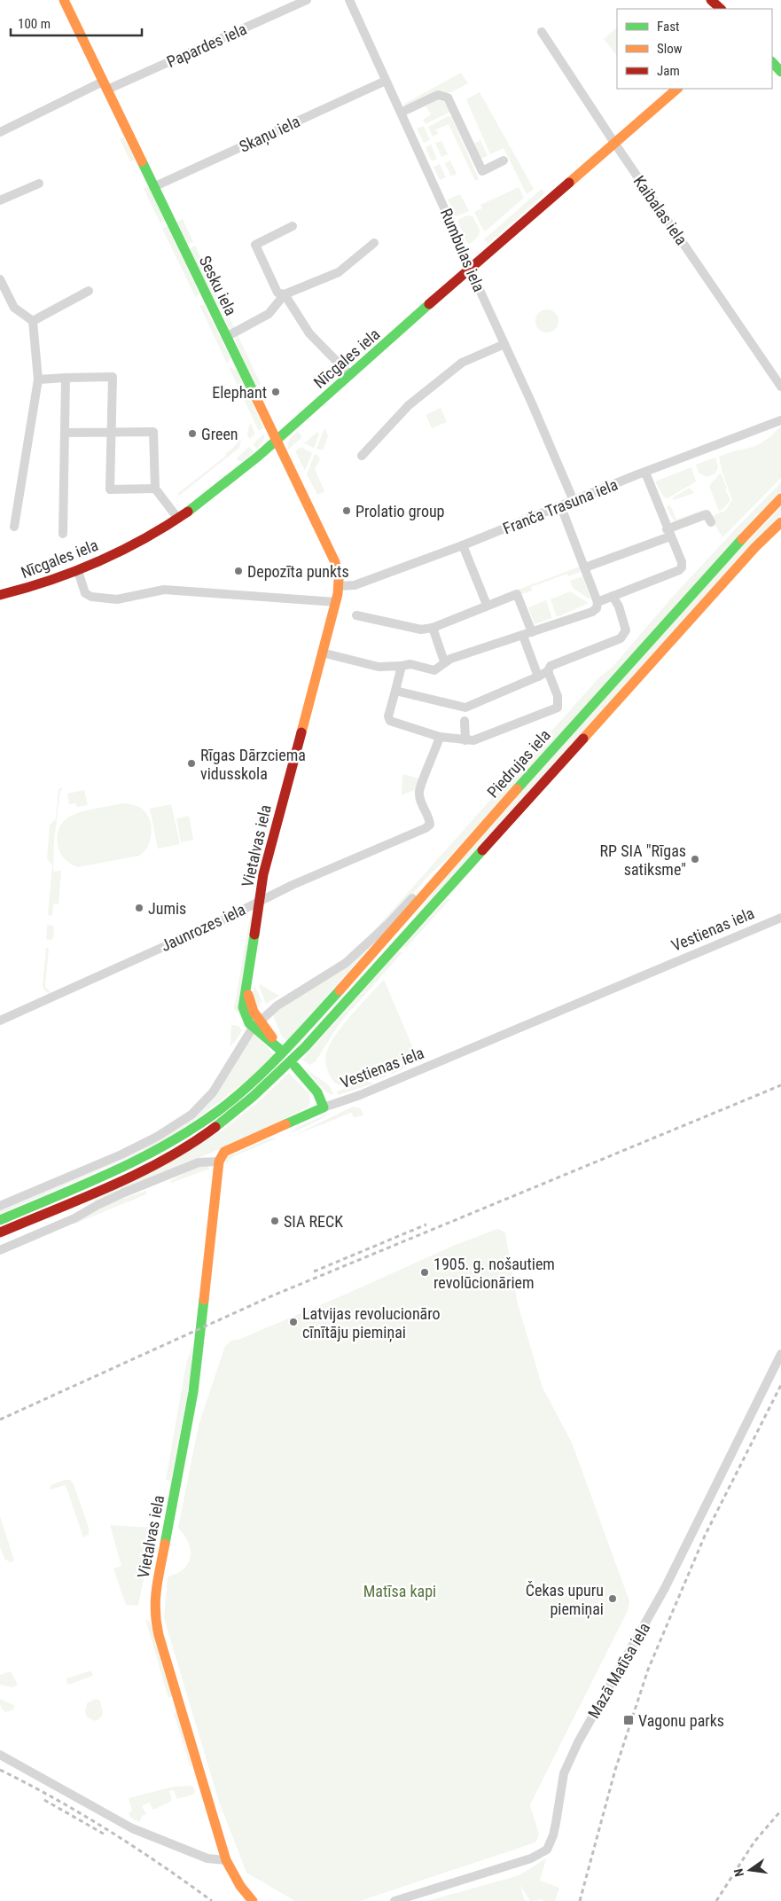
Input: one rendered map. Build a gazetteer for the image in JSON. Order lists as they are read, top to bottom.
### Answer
{
  "streets": {
    "street": [
      "Papardes iela",
      "Skaņu iela",
      "Kaibalas iela",
      "Rumbulas iela",
      "Sesku iela",
      "Nīcgales iela",
      "Franča Trasuna iela",
      "Piedrujas iela",
      "Vietalvas iela",
      "Jaunrozes iela",
      "Vestienas iela",
      "Mazā Matīsa iela"
    ]
  },
  "crossings": [
    ["Papardes iela", "Sesku iela"],
    ["Skaņu iela", "Rumbulas iela"],
    ["Skaņu iela", "Sesku iela"],
    ["Kaibalas iela", "Nīcgales iela"],
    ["Rumbulas iela", "Nīcgales iela"],
    ["Rumbulas iela", "Franča Trasuna iela"],
    ["Sesku iela", "Nīcgales iela"],
    ["Sesku iela", "Franča Trasuna iela"],
    ["Sesku iela", "Vietalvas iela"],
    ["Franča Trasuna iela", "Vietalvas iela"],
    ["Vietalvas iela", "Jaunrozes iela"],
    ["Vietalvas iela", "Vestienas iela"]
  ],
  "parks": ["Matīsa kapi"],
  "places": {
    "other": [
      "Elephant",
      "Green",
      "Prolatio group",
      "Depozīta punkts",
      "Rīgas Dārzciema vidusskola",
      "RP SIA \"Rīgas satiksme\"",
      "Jumis",
      "SIA RECK",
      "1905. g. nošautiem revolūcionāriem",
      "Latvijas revolucionāro cīnītāju piemiņai",
      "Čekas upuru piemiņai"
    ],
    "transit": ["Vagonu parks"]
  },
  "legend": ["Fast", "Slow", "Jam"],
  "scale_bar": "100 m",
  "north": "left"
}
